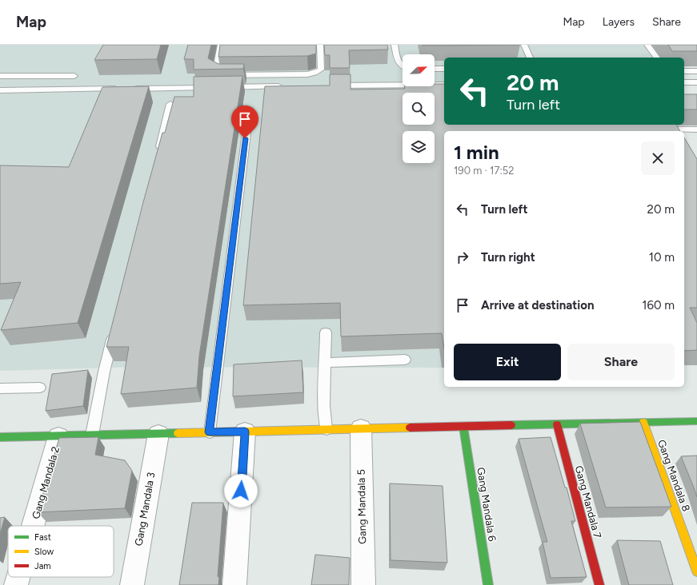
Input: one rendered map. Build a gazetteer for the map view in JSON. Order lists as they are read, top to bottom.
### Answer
{
  "streets": {
    "street": [
      "Gang Mandala 8",
      "Gang Mandala 2",
      "Gang Mandala 7",
      "Gang Mandala 6",
      "Gang Mandala 5",
      "Gang Mandala 3"
    ]
  },
  "legend": ["Fast", "Slow", "Jam"],
  "north": "top right",
  "page": {
    "header": "Map",
    "nav": ["Map", "Layers", "Share"],
    "turn": ["20 m", "Turn left"],
    "heading": ["1 min", "190 m · 17:52"],
    "list": [
      {
        "name": "Turn left",
        "value": "20 m"
      },
      {
        "name": "Turn right",
        "value": "10 m"
      },
      {
        "name": "Arrive at destination",
        "value": "160 m"
      }
    ],
    "buttons": ["Exit", "Share"]
  }
}
